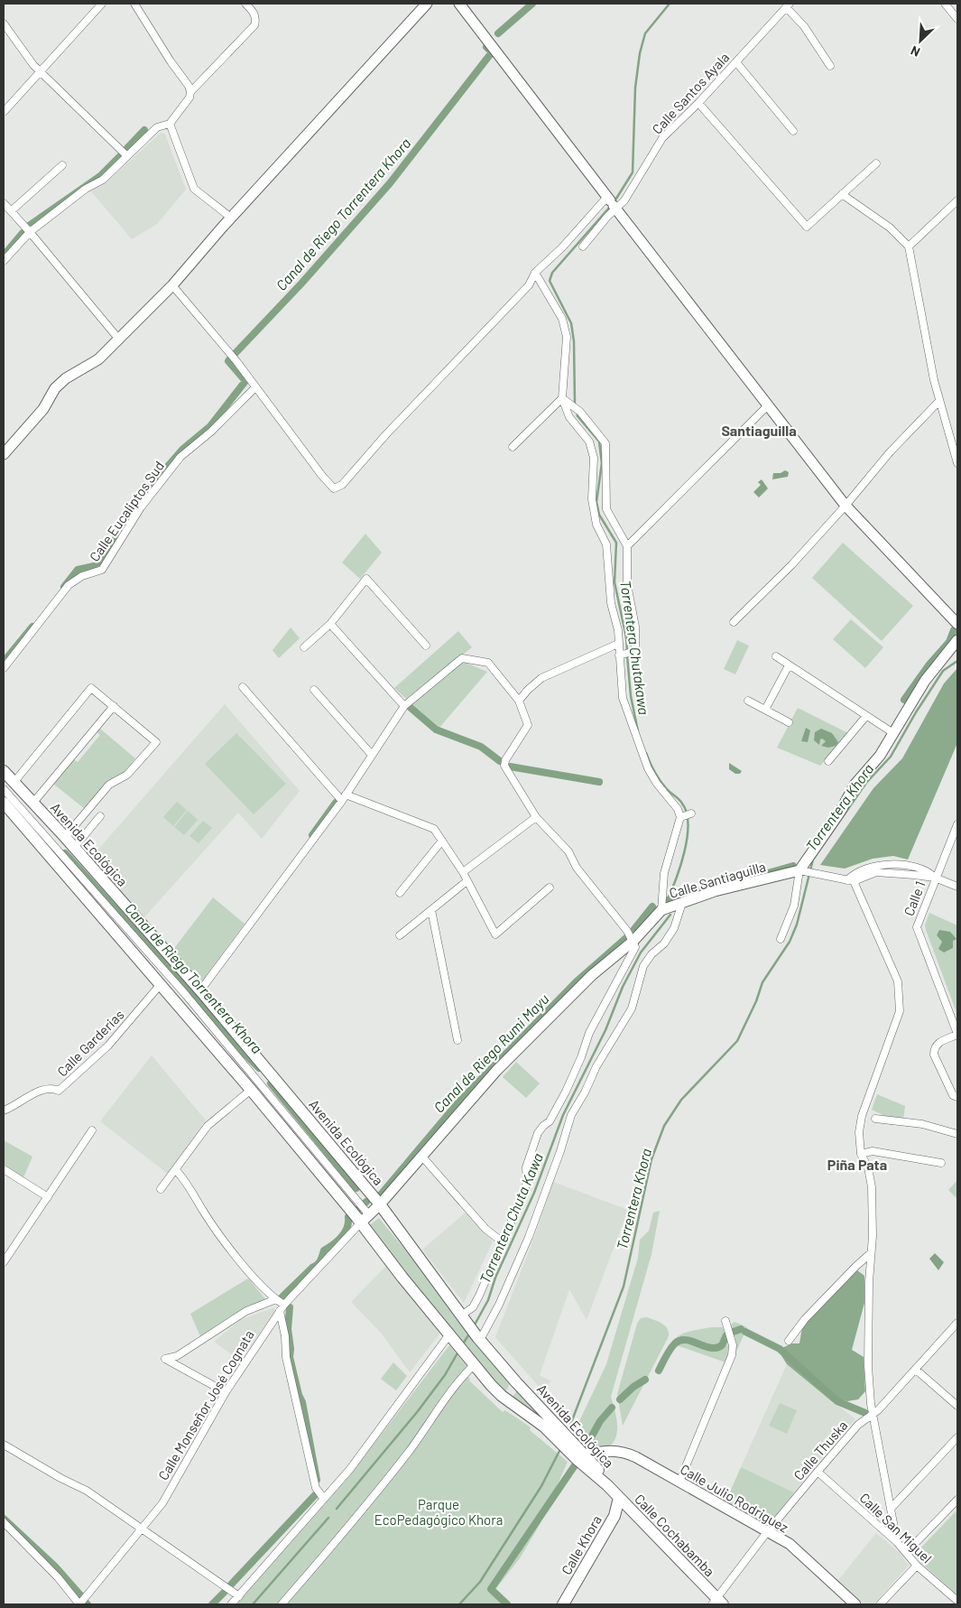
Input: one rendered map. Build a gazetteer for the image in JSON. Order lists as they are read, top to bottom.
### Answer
{
  "streets": {
    "main road": ["Avenida Ecológica", "Calle Cochabamba", "Calle Khora"],
    "street": [
      "Calle Santos Ayala",
      "Calle Eucaliptos Sud",
      "Calle Santiaguilla",
      "Calle 1",
      "Calle Garderias",
      "Calle Monseñor José Cognata",
      "Calle Thuska",
      "Calle Julio Rodriguez",
      "Calle San Miguel"
    ]
  },
  "crossings": [
    ["Avenida Ecológica", "Calle Santiaguilla"],
    ["Avenida Ecológica", "Calle Garderias"],
    ["Avenida Ecológica", "Calle Monseñor José Cognata"],
    ["Avenida Ecológica", "Calle Julio Rodriguez"],
    ["Avenida Ecológica", "Calle Cochabamba"],
    ["Calle Santiaguilla", "Calle Monseñor José Cognata"],
    ["Calle Thuska", "Calle Julio Rodriguez"],
    ["Calle Thuska", "Calle San Miguel"],
    ["Calle Thuska", "Calle Cochabamba"],
    ["Calle Cochabamba", "Calle Khora"]
  ],
  "districts": ["Santiaguilla", "Piña Pata"],
  "water": [
    "Canal de Riego Torrentera Khora",
    "Torrentera Chutakawa",
    "Torrentera Khora",
    "Canal de Riego Rumi Mayu",
    "Torrentera Chuta Kawa"
  ],
  "parks": ["Parque EcoPedagógico Khora"],
  "north": "bottom left"
}
